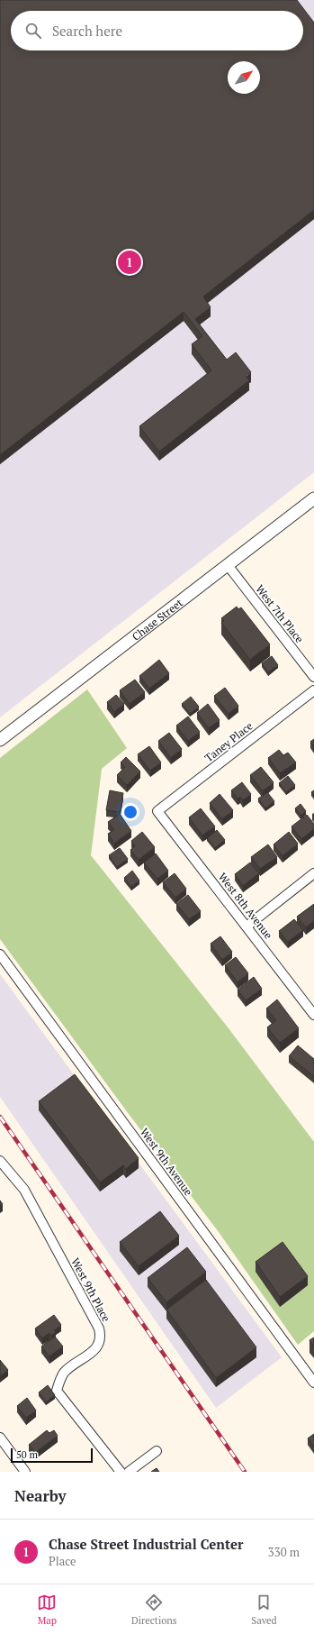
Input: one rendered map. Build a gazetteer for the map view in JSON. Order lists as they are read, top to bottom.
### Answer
{
  "streets": {
    "street": [
      "West 7th Place",
      "Chase Street",
      "Taney Place",
      "West 8th Avenue",
      "West 9th Avenue",
      "West 9th Place"
    ]
  },
  "crossings": [
    ["West 7th Place", "Chase Street"],
    ["Taney Place", "West 8th Avenue"]
  ],
  "scale_bar": "50 m",
  "north": "top right",
  "page": {
    "search": "Search here",
    "pins": "1",
    "scale": "50 m",
    "heading": "Nearby",
    "list": [
      {
        "mark": "1",
        "name": "Chase Street Industrial Center",
        "note": "Place",
        "value": "330 m"
      }
    ],
    "nav": ["Map", "Directions", "Saved"]
  }
}
